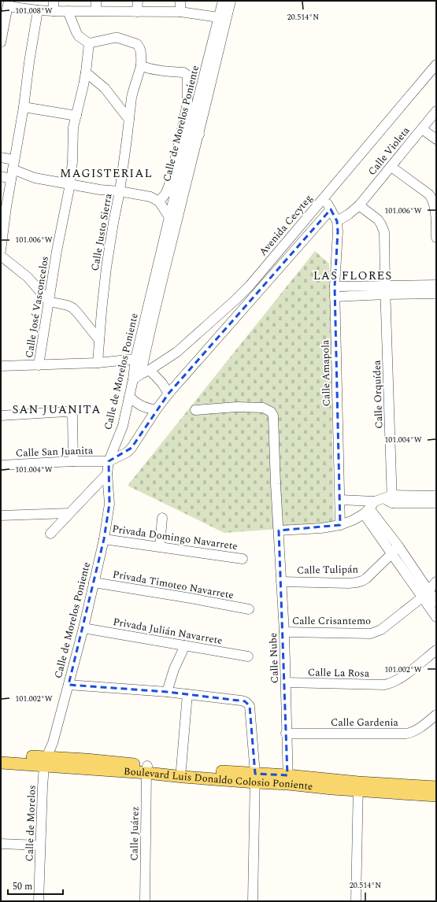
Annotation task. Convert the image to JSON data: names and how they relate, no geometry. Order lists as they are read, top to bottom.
{
  "streets": {
    "main road": ["Boulevard Luis Donaldo Colosio Poniente"],
    "street": [
      "Calle de Morelos Poniente",
      "Calle Violeta",
      "Avenida Cecyteg",
      "Calle Justo Sierra",
      "Calle José Vasconcelos",
      "Calle Amapola",
      "Calle Orquídea",
      "Calle San Juanita",
      "Privada Domingo Navarrete",
      "Calle Tulipán",
      "Privada Timoteo Navarrete",
      "Calle Crisantemo",
      "Privada Julián Navarrete",
      "Calle Nube",
      "Calle La Rosa",
      "Calle Gardenia",
      "Calle de Morelos",
      "Calle Juárez"
    ]
  },
  "crossings": [
    ["Calle de Morelos Poniente", "Avenida Cecyteg"],
    ["Calle de Morelos Poniente", "Calle San Juanita"],
    ["Calle de Morelos Poniente", "Privada Domingo Navarrete"],
    ["Calle de Morelos Poniente", "Privada Timoteo Navarrete"],
    ["Calle de Morelos Poniente", "Privada Julián Navarrete"],
    ["Calle de Morelos Poniente", "Boulevard Luis Donaldo Colosio Poniente"],
    ["Calle de Morelos Poniente", "Calle de Morelos"],
    ["Calle Violeta", "Calle Orquídea"],
    ["Avenida Cecyteg", "Calle Amapola"],
    ["Calle Tulipán", "Calle Nube"],
    ["Calle Crisantemo", "Calle Nube"],
    ["Calle Nube", "Calle La Rosa"],
    ["Calle Nube", "Calle Gardenia"],
    ["Calle Nube", "Boulevard Luis Donaldo Colosio Poniente"],
    ["Boulevard Luis Donaldo Colosio Poniente", "Calle de Morelos"],
    ["Boulevard Luis Donaldo Colosio Poniente", "Calle Juárez"]
  ],
  "districts": ["MAGISTERIAL", "LAS FLORES", "SAN JUANITA"],
  "scale_bar": "50 m",
  "coordinates": [
    "101.008°W",
    "20.514°N",
    "101.006°W",
    "101.004°W",
    "101.002°W"
  ]
}
